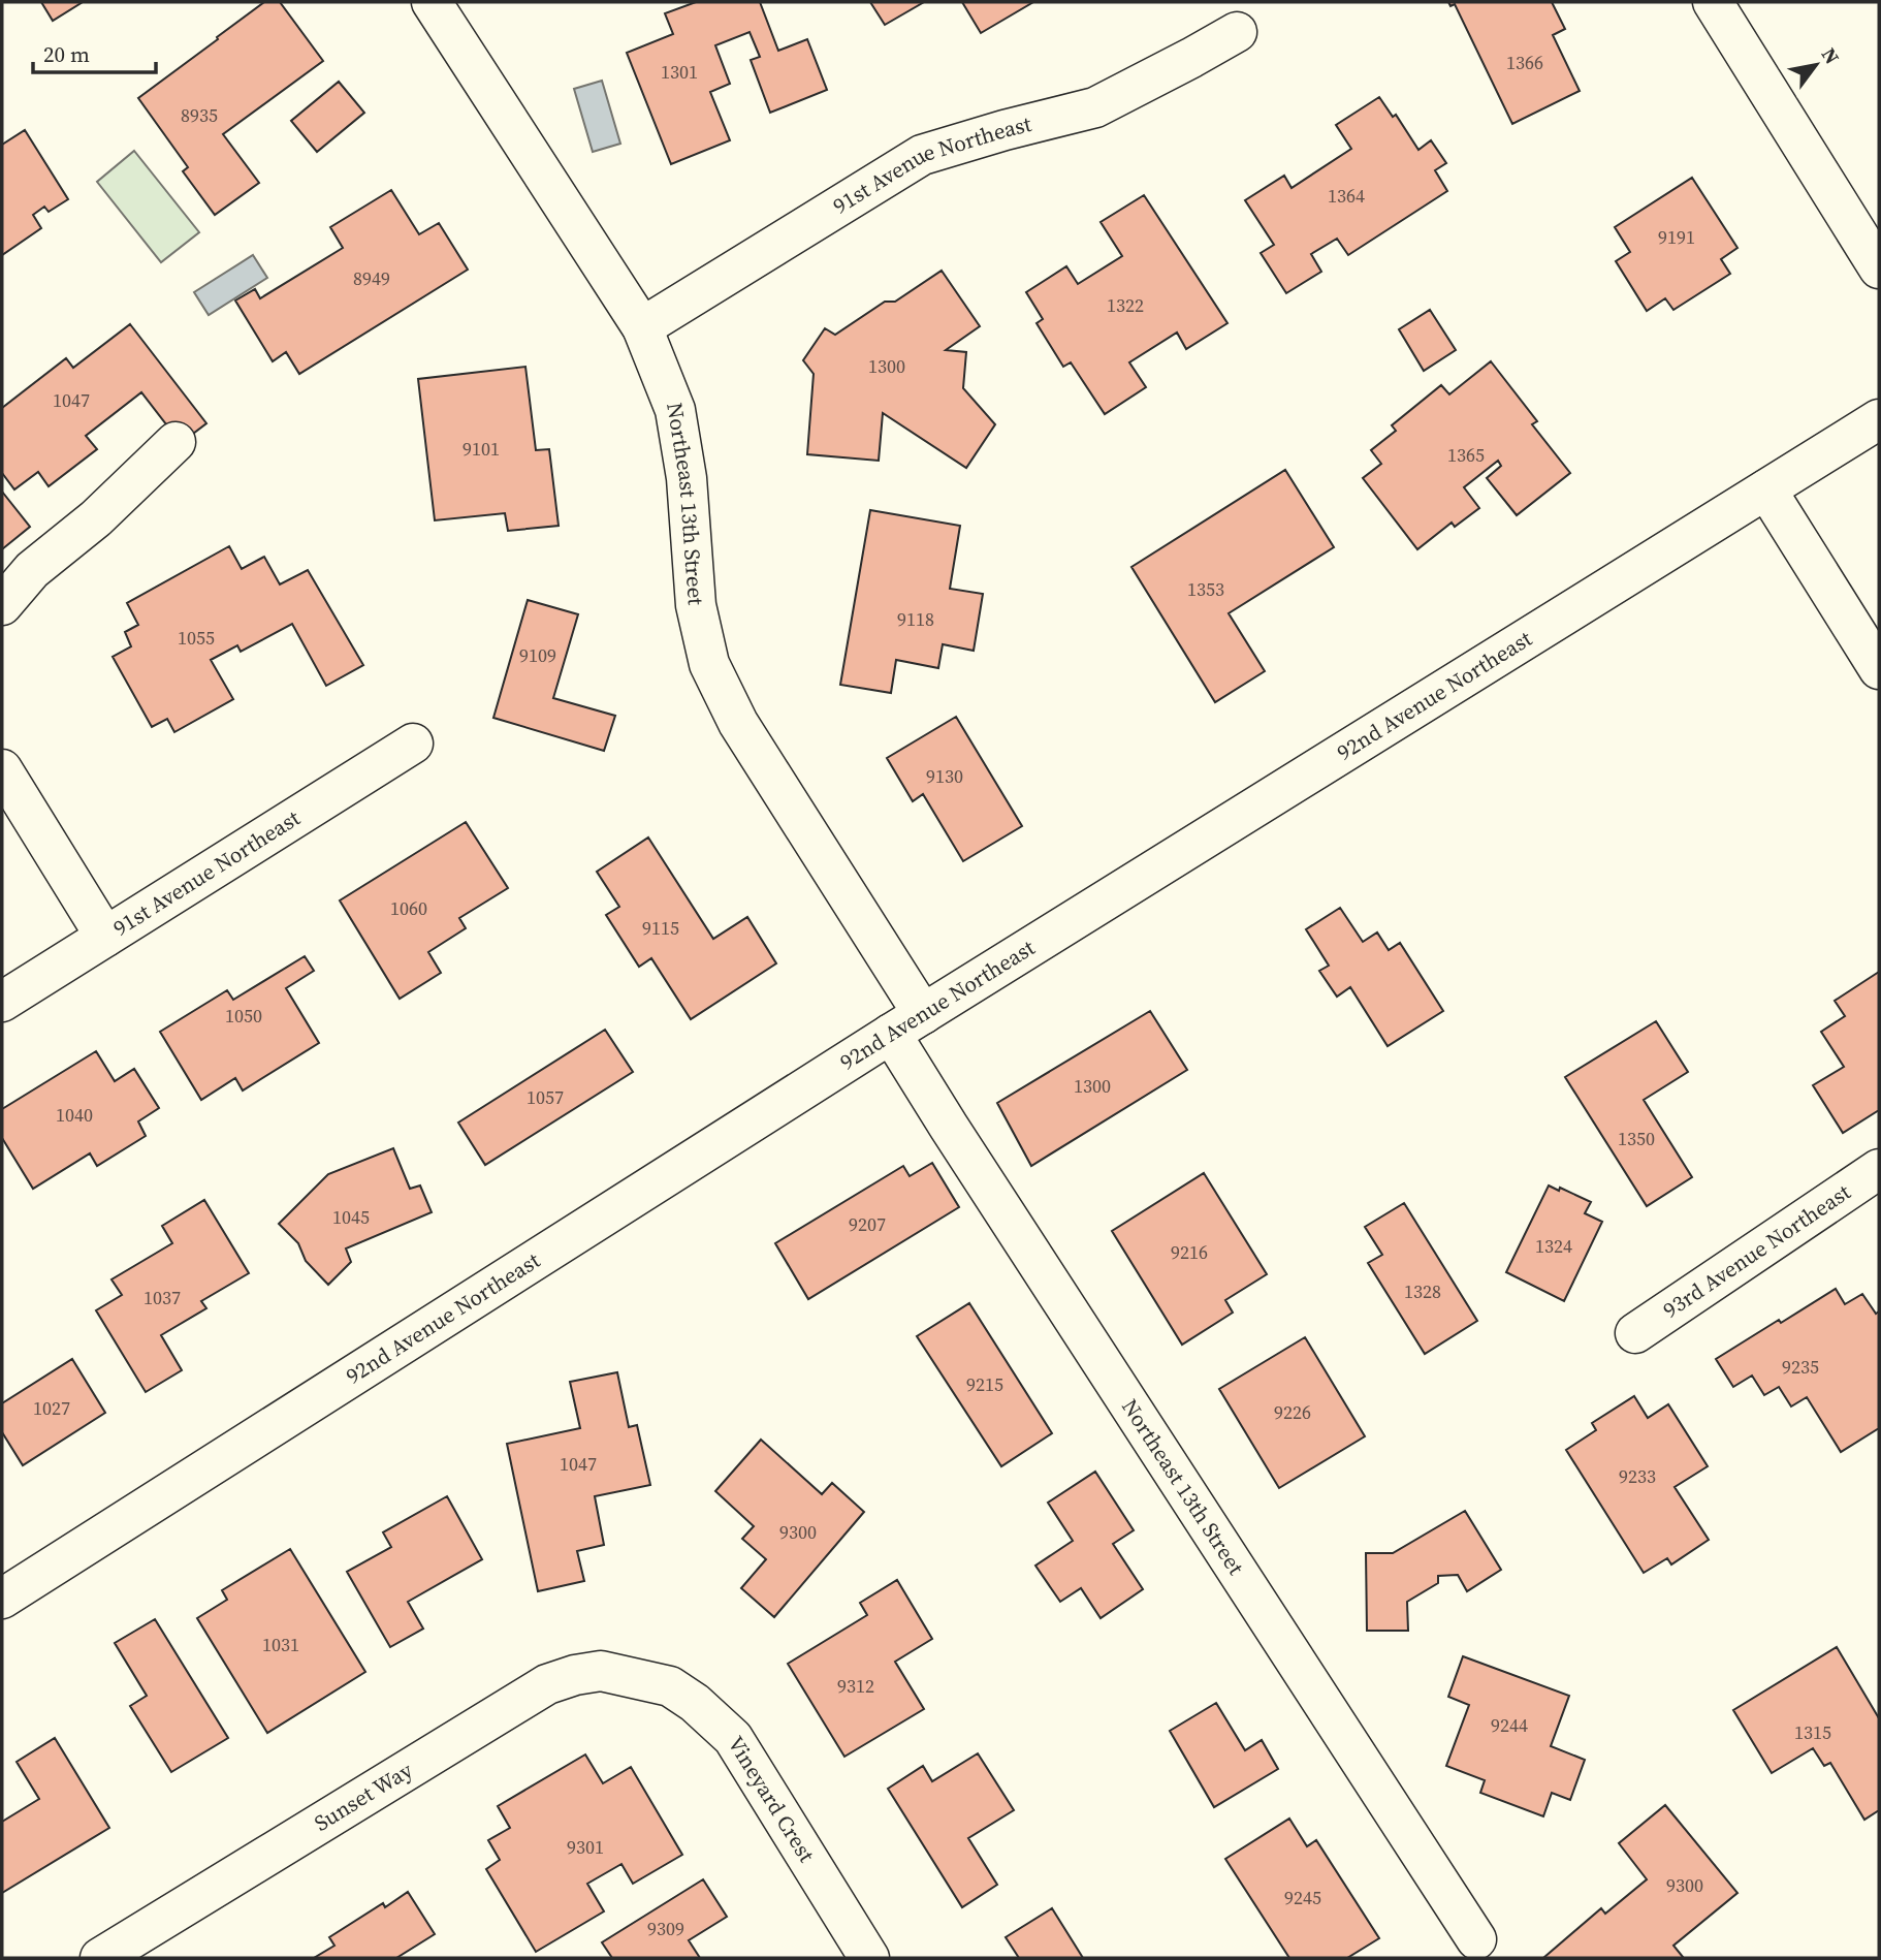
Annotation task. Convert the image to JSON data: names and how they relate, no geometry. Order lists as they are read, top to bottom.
{
  "streets": {
    "street": [
      "91st Avenue Northeast",
      "Northeast 13th Street",
      "92nd Avenue Northeast",
      "93rd Avenue Northeast",
      "Sunset Way",
      "Vineyard Crest"
    ]
  },
  "crossings": [
    ["91st Avenue Northeast", "Northeast 13th Street"],
    ["Northeast 13th Street", "92nd Avenue Northeast"],
    ["Sunset Way", "Vineyard Crest"]
  ],
  "house_numbers": [
    "1366",
    "1301",
    "8935",
    "1364",
    "9191",
    "8949",
    "1322",
    "1300",
    "1047",
    "9101",
    "1365",
    "1353",
    "9118",
    "1055",
    "9109",
    "9130",
    "1060",
    "9115",
    "1050",
    "1300",
    "1057",
    "1040",
    "1350",
    "1045",
    "9207",
    "1324",
    "9216",
    "1328",
    "1037",
    "9235",
    "9215",
    "1027",
    "9226",
    "1047",
    "9233",
    "9300",
    "1031",
    "9312",
    "9244",
    "1315",
    "9301",
    "9300",
    "9245",
    "9309"
  ],
  "scale_bar": "20 m",
  "north": "top right"
}
